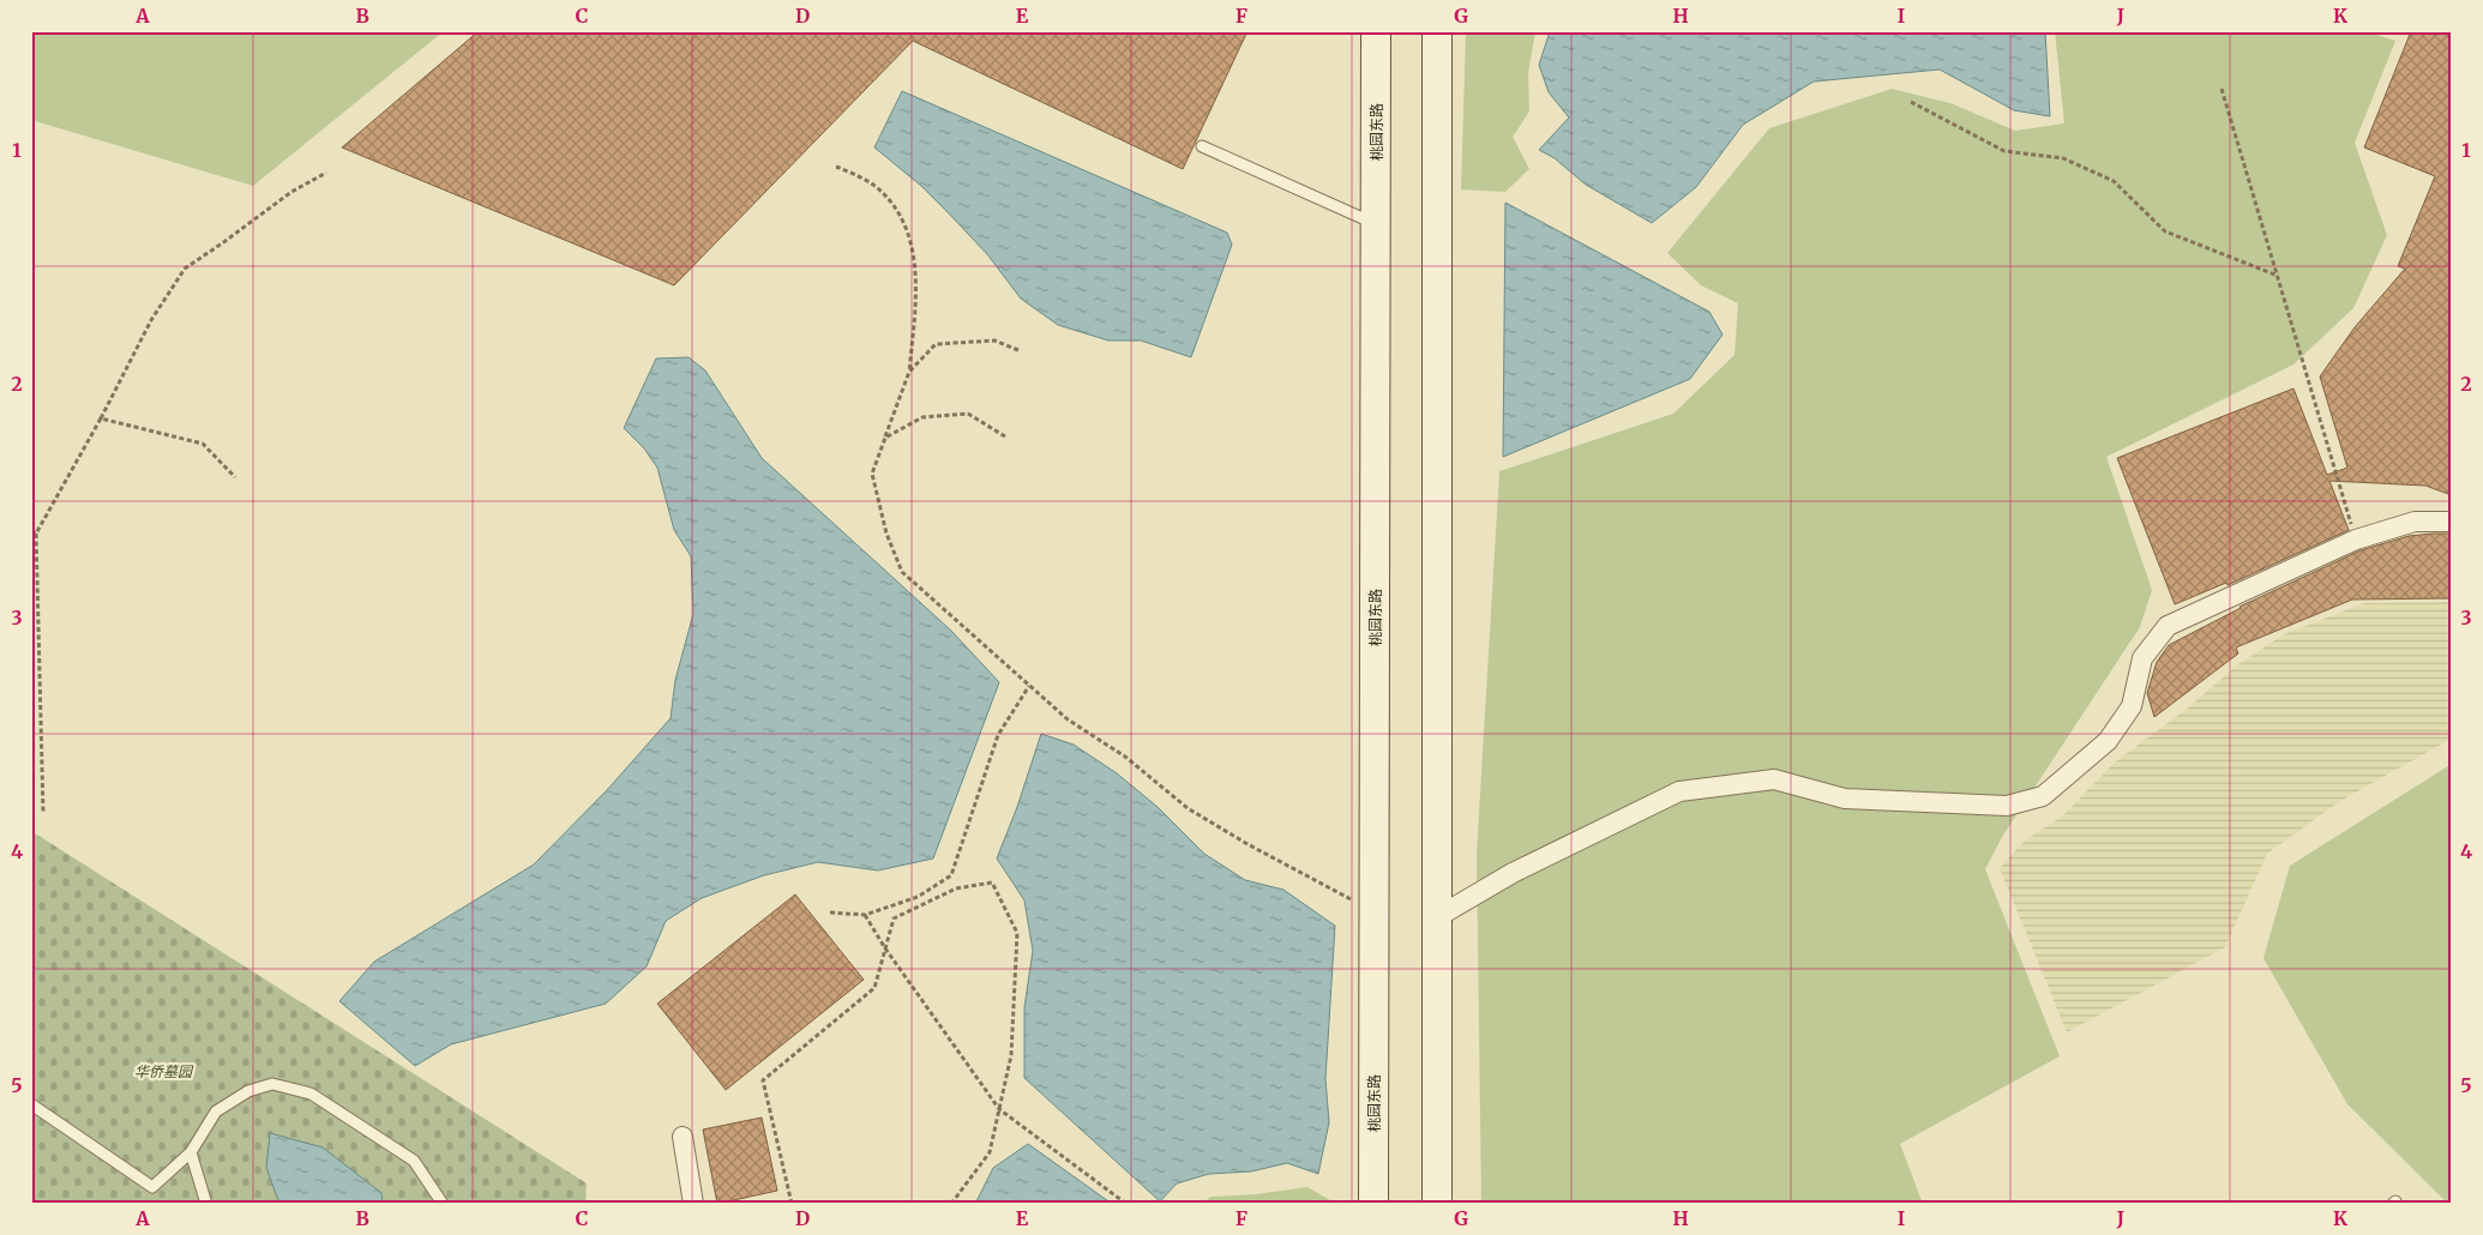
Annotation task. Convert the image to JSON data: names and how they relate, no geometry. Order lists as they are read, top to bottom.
{
  "streets": {
    "main road": ["桃园东路"]
  },
  "parks": ["华侨墓园"],
  "grid": {
    "columns": [
      "A",
      "B",
      "C",
      "D",
      "E",
      "F",
      "G",
      "H",
      "I",
      "J",
      "K"
    ],
    "rows": [
      "1",
      "2",
      "3",
      "4",
      "5"
    ]
  }
}
